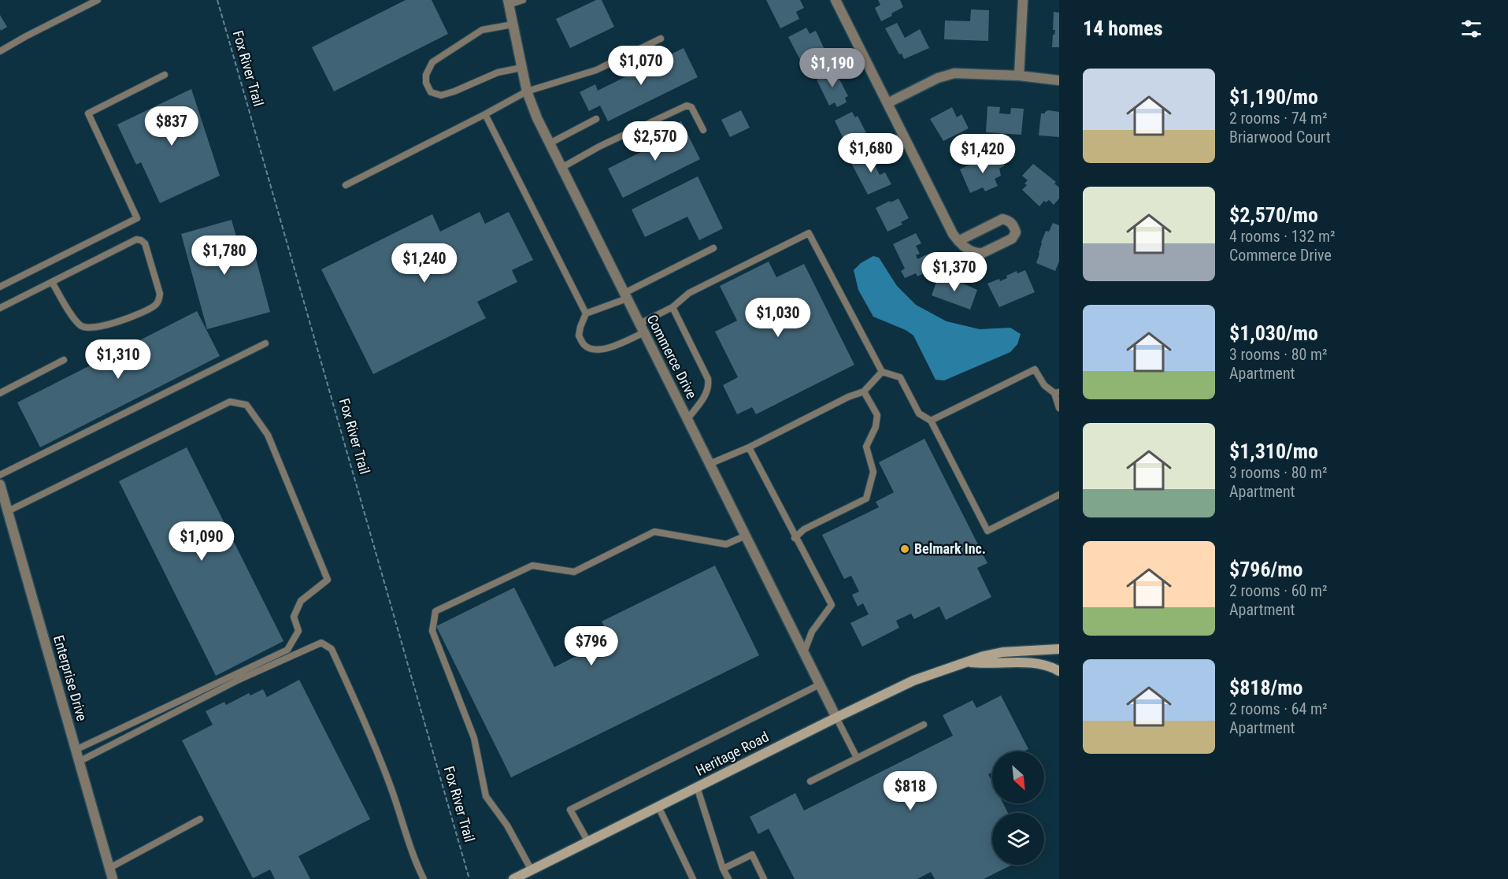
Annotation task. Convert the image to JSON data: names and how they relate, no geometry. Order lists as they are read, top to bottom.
{
  "streets": {
    "main road": ["Heritage Road"],
    "street": ["Commerce Drive", "Enterprise Drive"],
    "path": ["Fox River Trail"]
  },
  "crossings": [
    ["Commerce Drive", "Heritage Road"]
  ],
  "places": ["Belmark Inc."],
  "north": "bottom right",
  "page": {
    "heading": "14 homes",
    "price": [
      "$1,070",
      "$1,190",
      "$837",
      "$2,570",
      "$1,680",
      "$1,420",
      "$1,780",
      "$1,240",
      "$1,370",
      "$1,030",
      "$1,310",
      "$1,090",
      "$796",
      "$818"
    ],
    "list": [
      {
        "name": "$1,190/mo",
        "note": "2 rooms · 74 m² · Briarwood Court"
      },
      {
        "name": "$2,570/mo",
        "note": "4 rooms · 132 m² · Commerce Drive"
      },
      {
        "name": "$1,030/mo",
        "note": "3 rooms · 80 m² · Apartment"
      },
      {
        "name": "$1,310/mo",
        "note": "3 rooms · 80 m² · Apartment"
      },
      {
        "name": "$796/mo",
        "note": "2 rooms · 60 m² · Apartment"
      },
      {
        "name": "$818/mo",
        "note": "2 rooms · 64 m² · Apartment"
      }
    ]
  }
}
